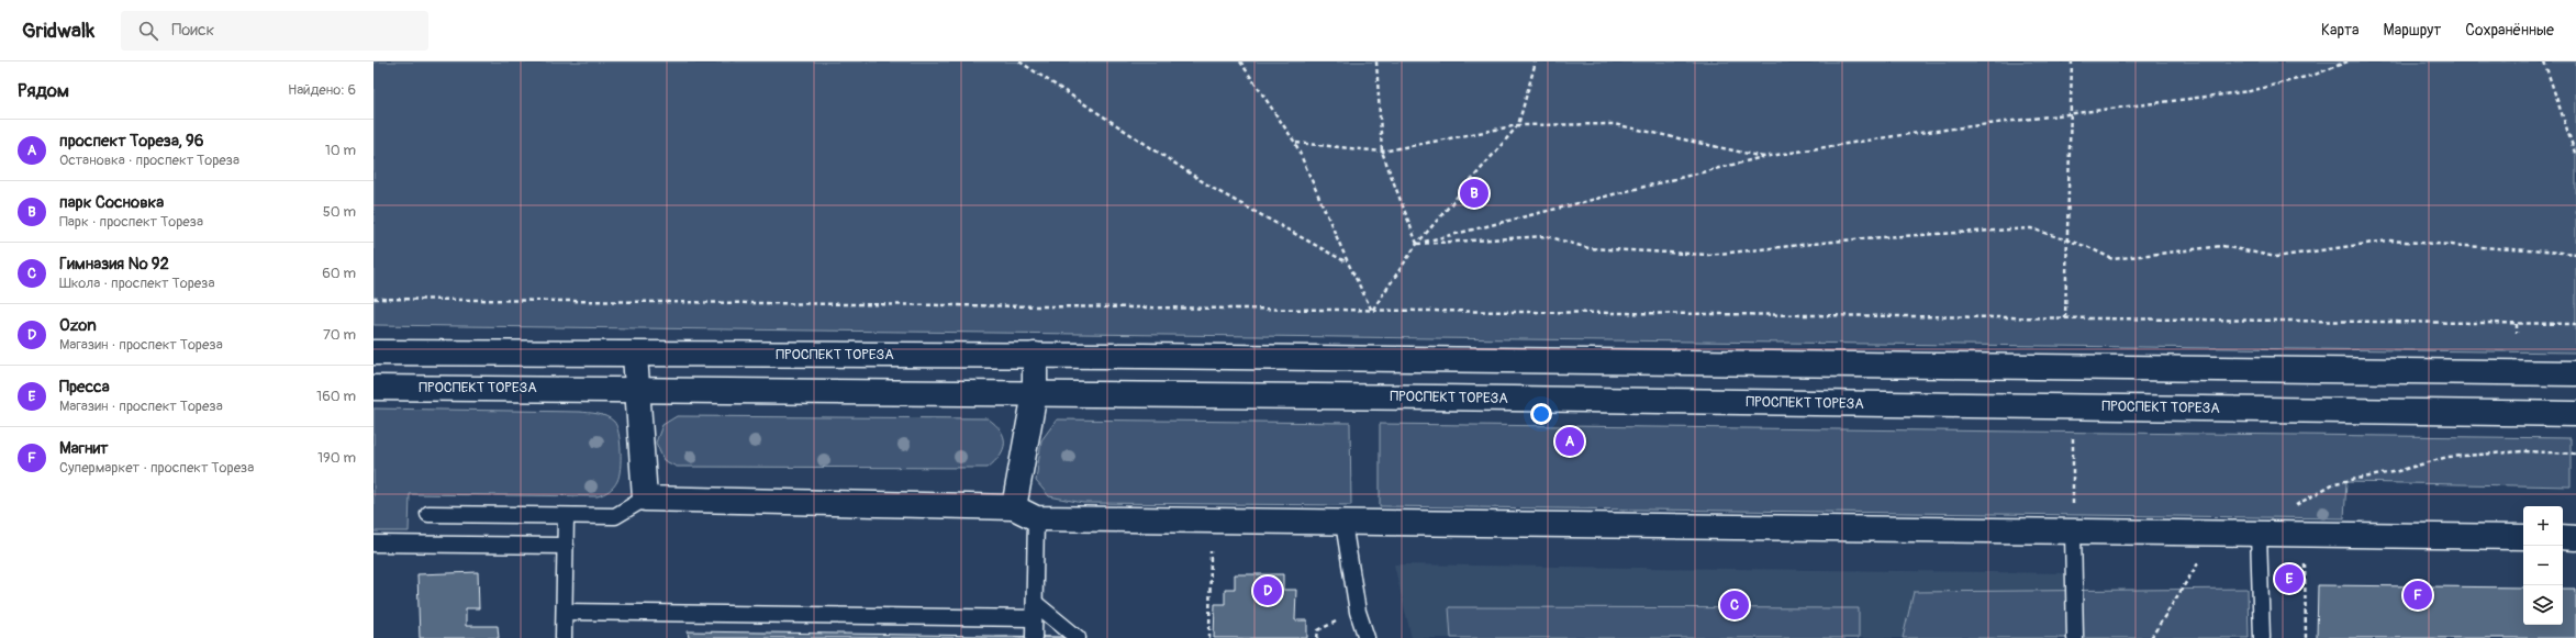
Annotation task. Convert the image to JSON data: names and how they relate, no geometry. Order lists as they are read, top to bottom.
{
  "streets": {
    "main road": ["ПРОСПЕКТ ТОРЕЗА"]
  },
  "page": {
    "header": "Gridwalk",
    "search": "Поиск",
    "nav": ["Карта", "Маршрут", "Сохранённые"],
    "heading": ["Рядом", "Найдено: 6"],
    "list": [
      {
        "mark": "A",
        "name": "проспект Тореза, 96",
        "note": "Остановка · проспект Тореза",
        "value": "10 m"
      },
      {
        "mark": "B",
        "name": "парк Сосновка",
        "note": "Парк · проспект Тореза",
        "value": "50 m"
      },
      {
        "mark": "C",
        "name": "Гимназия № 92",
        "note": "Школа · проспект Тореза",
        "value": "60 m"
      },
      {
        "mark": "D",
        "name": "Ozon",
        "note": "Магазин · проспект Тореза",
        "value": "70 m"
      },
      {
        "mark": "E",
        "name": "Пресса",
        "note": "Магазин · проспект Тореза",
        "value": "160 m"
      },
      {
        "mark": "F",
        "name": "Магнит",
        "note": "Супермаркет · проспект Тореза",
        "value": "190 m"
      }
    ],
    "pins": [
      "B",
      "A",
      "E",
      "D",
      "F",
      "C"
    ],
    "map_buttons": ["+", "−"]
  }
}
